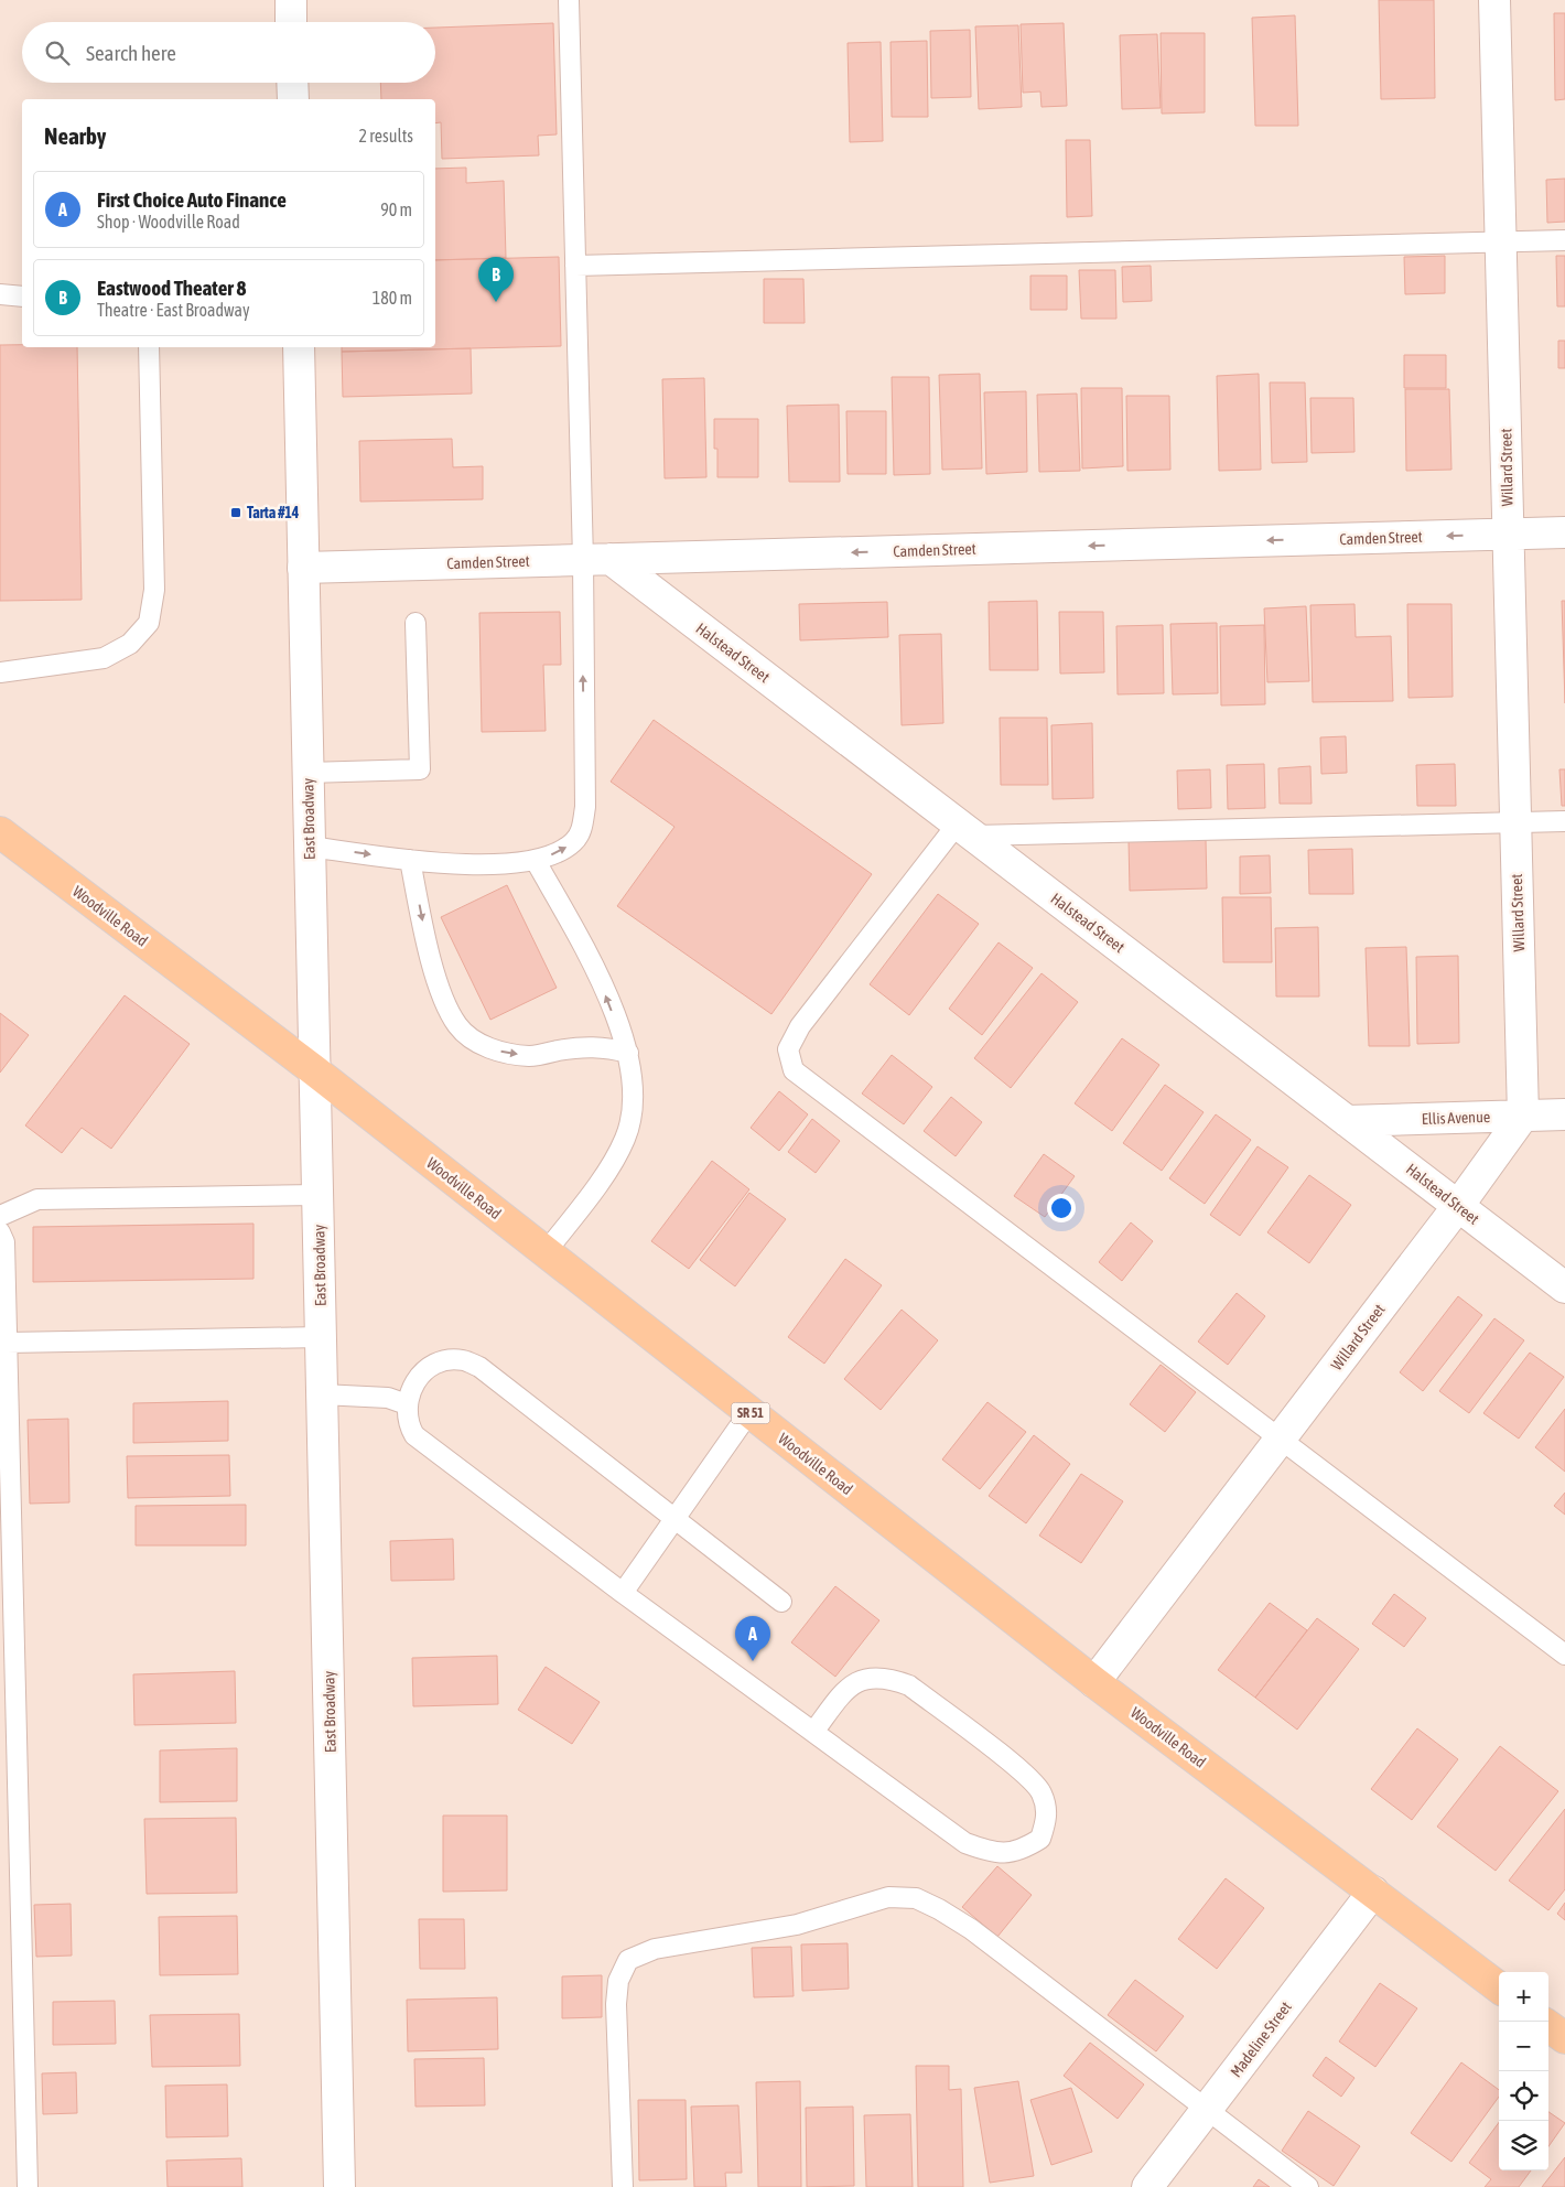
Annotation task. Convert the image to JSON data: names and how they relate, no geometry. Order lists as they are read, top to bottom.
{
  "streets": {
    "main road": ["Woodville Road", "SR 51"],
    "street": [
      "Willard Street",
      "Camden Street",
      "Halstead Street",
      "East Broadway",
      "Ellis Avenue",
      "Madeline Street"
    ]
  },
  "crossings": [
    ["Willard Street", "Camden Street"],
    ["Willard Street", "Halstead Street"],
    ["Willard Street", "Woodville Road"],
    ["Willard Street", "Ellis Avenue"],
    ["Camden Street", "Halstead Street"],
    ["Camden Street", "East Broadway"],
    ["Halstead Street", "Ellis Avenue"],
    ["East Broadway", "Woodville Road"],
    ["Woodville Road", "Madeline Street"]
  ],
  "one_way": ["Camden Street"],
  "places": {
    "transit": ["Tarta #14"]
  },
  "page": {
    "search": "Search here",
    "heading": ["Nearby", "2 results"],
    "list": [
      {
        "mark": "A",
        "name": "First Choice Auto Finance",
        "note": "Shop · Woodville Road",
        "value": "90 m"
      },
      {
        "mark": "B",
        "name": "Eastwood Theater 8",
        "note": "Theatre · East Broadway",
        "value": "180 m"
      }
    ],
    "pins": ["B", "A"],
    "map_buttons": ["+", "−"]
  }
}
